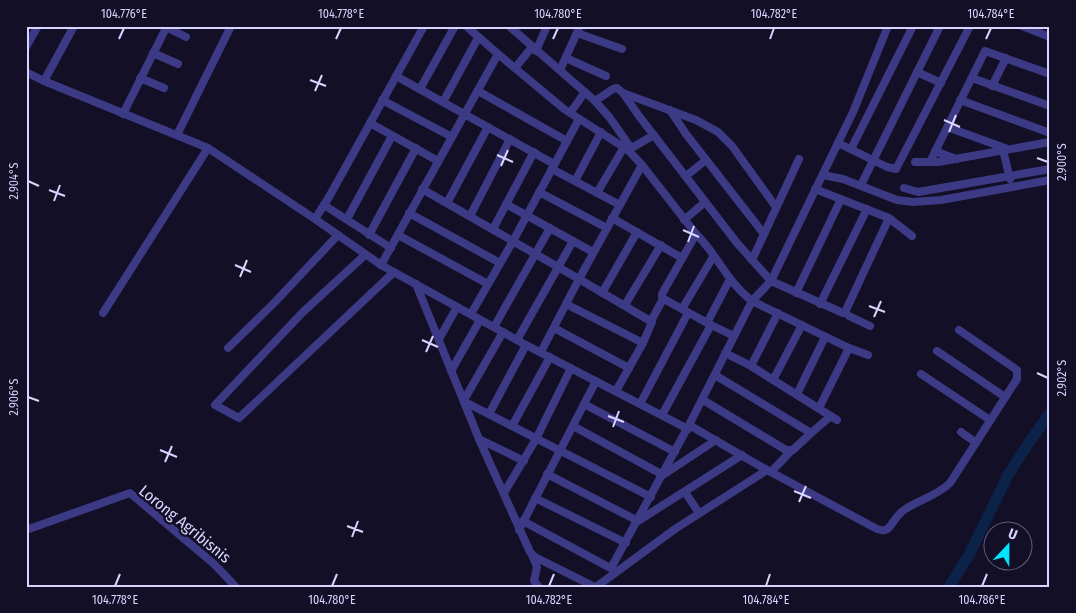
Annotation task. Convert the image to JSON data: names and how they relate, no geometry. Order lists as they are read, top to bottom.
{
  "streets": {
    "street": ["Lorong Agribisnis"]
  },
  "north": "top",
  "coordinates": [
    "104.776°E",
    "104.778°E",
    "104.780°E",
    "104.782°E",
    "104.784°E",
    "2.900°S",
    "2.904°S",
    "2.902°S",
    "2.906°S",
    "104.786°E"
  ]
}
